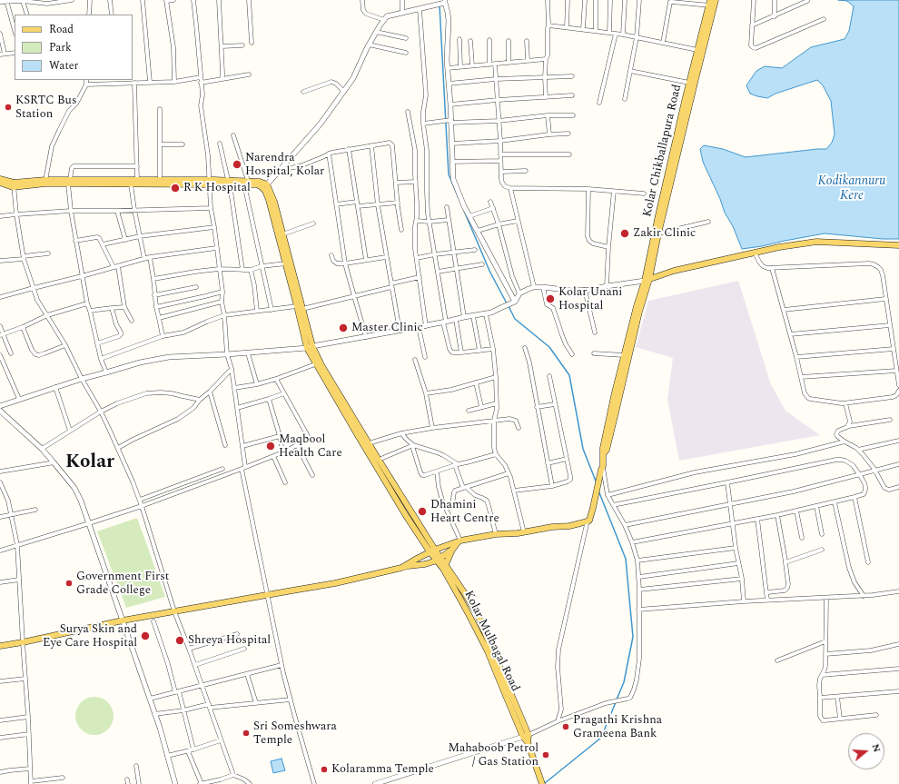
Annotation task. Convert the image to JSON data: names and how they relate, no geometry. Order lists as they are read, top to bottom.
{
  "streets": {
    "main road": ["Kolar Chikballapura Road", "Kolar Mulbagal Road"]
  },
  "districts": ["Kolar"],
  "water": ["Kodikannuru Kere"],
  "places": [
    "KSRTC Bus Station",
    "Narendra Hospital, Kolar",
    "R K Hospital",
    "Zakir Clinic",
    "Kolar Unani Hospital",
    "Master Clinic",
    "Maqbool Health Care",
    "Dhamini Heart Centre",
    "Government First Grade College",
    "Surya Skin and Eye Care Hospital",
    "Shreya Hospital",
    "Pragathi Krishna Grameena Bank",
    "Sri Someshwara Temple",
    "Mahaboob Petrol / Gas Station",
    "Kolaramma Temple"
  ],
  "legend": ["Road", "Park", "Water"],
  "north": "right"
}
